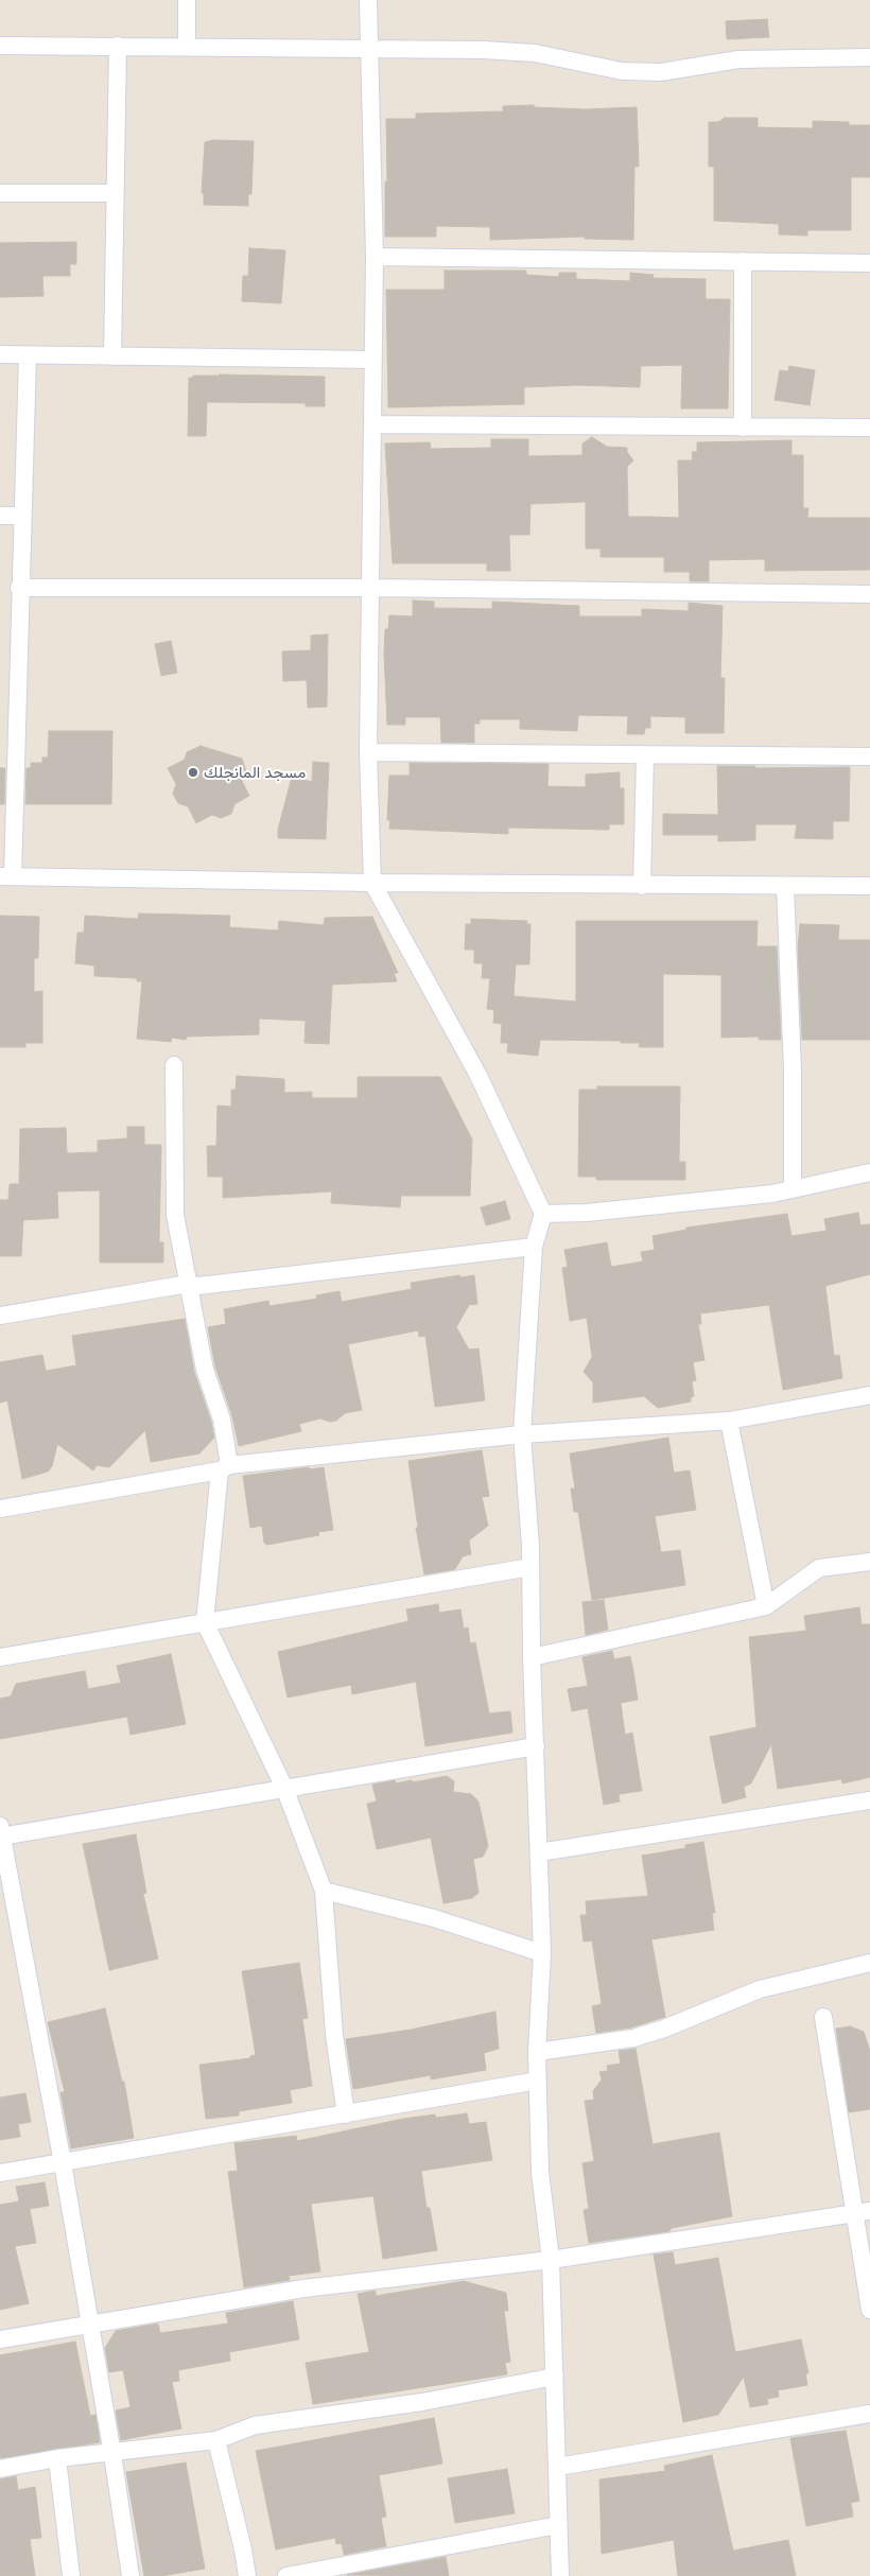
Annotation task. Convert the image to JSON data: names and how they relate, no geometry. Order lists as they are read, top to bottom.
{
  "places": ["مسجد المانجلك"]
}
